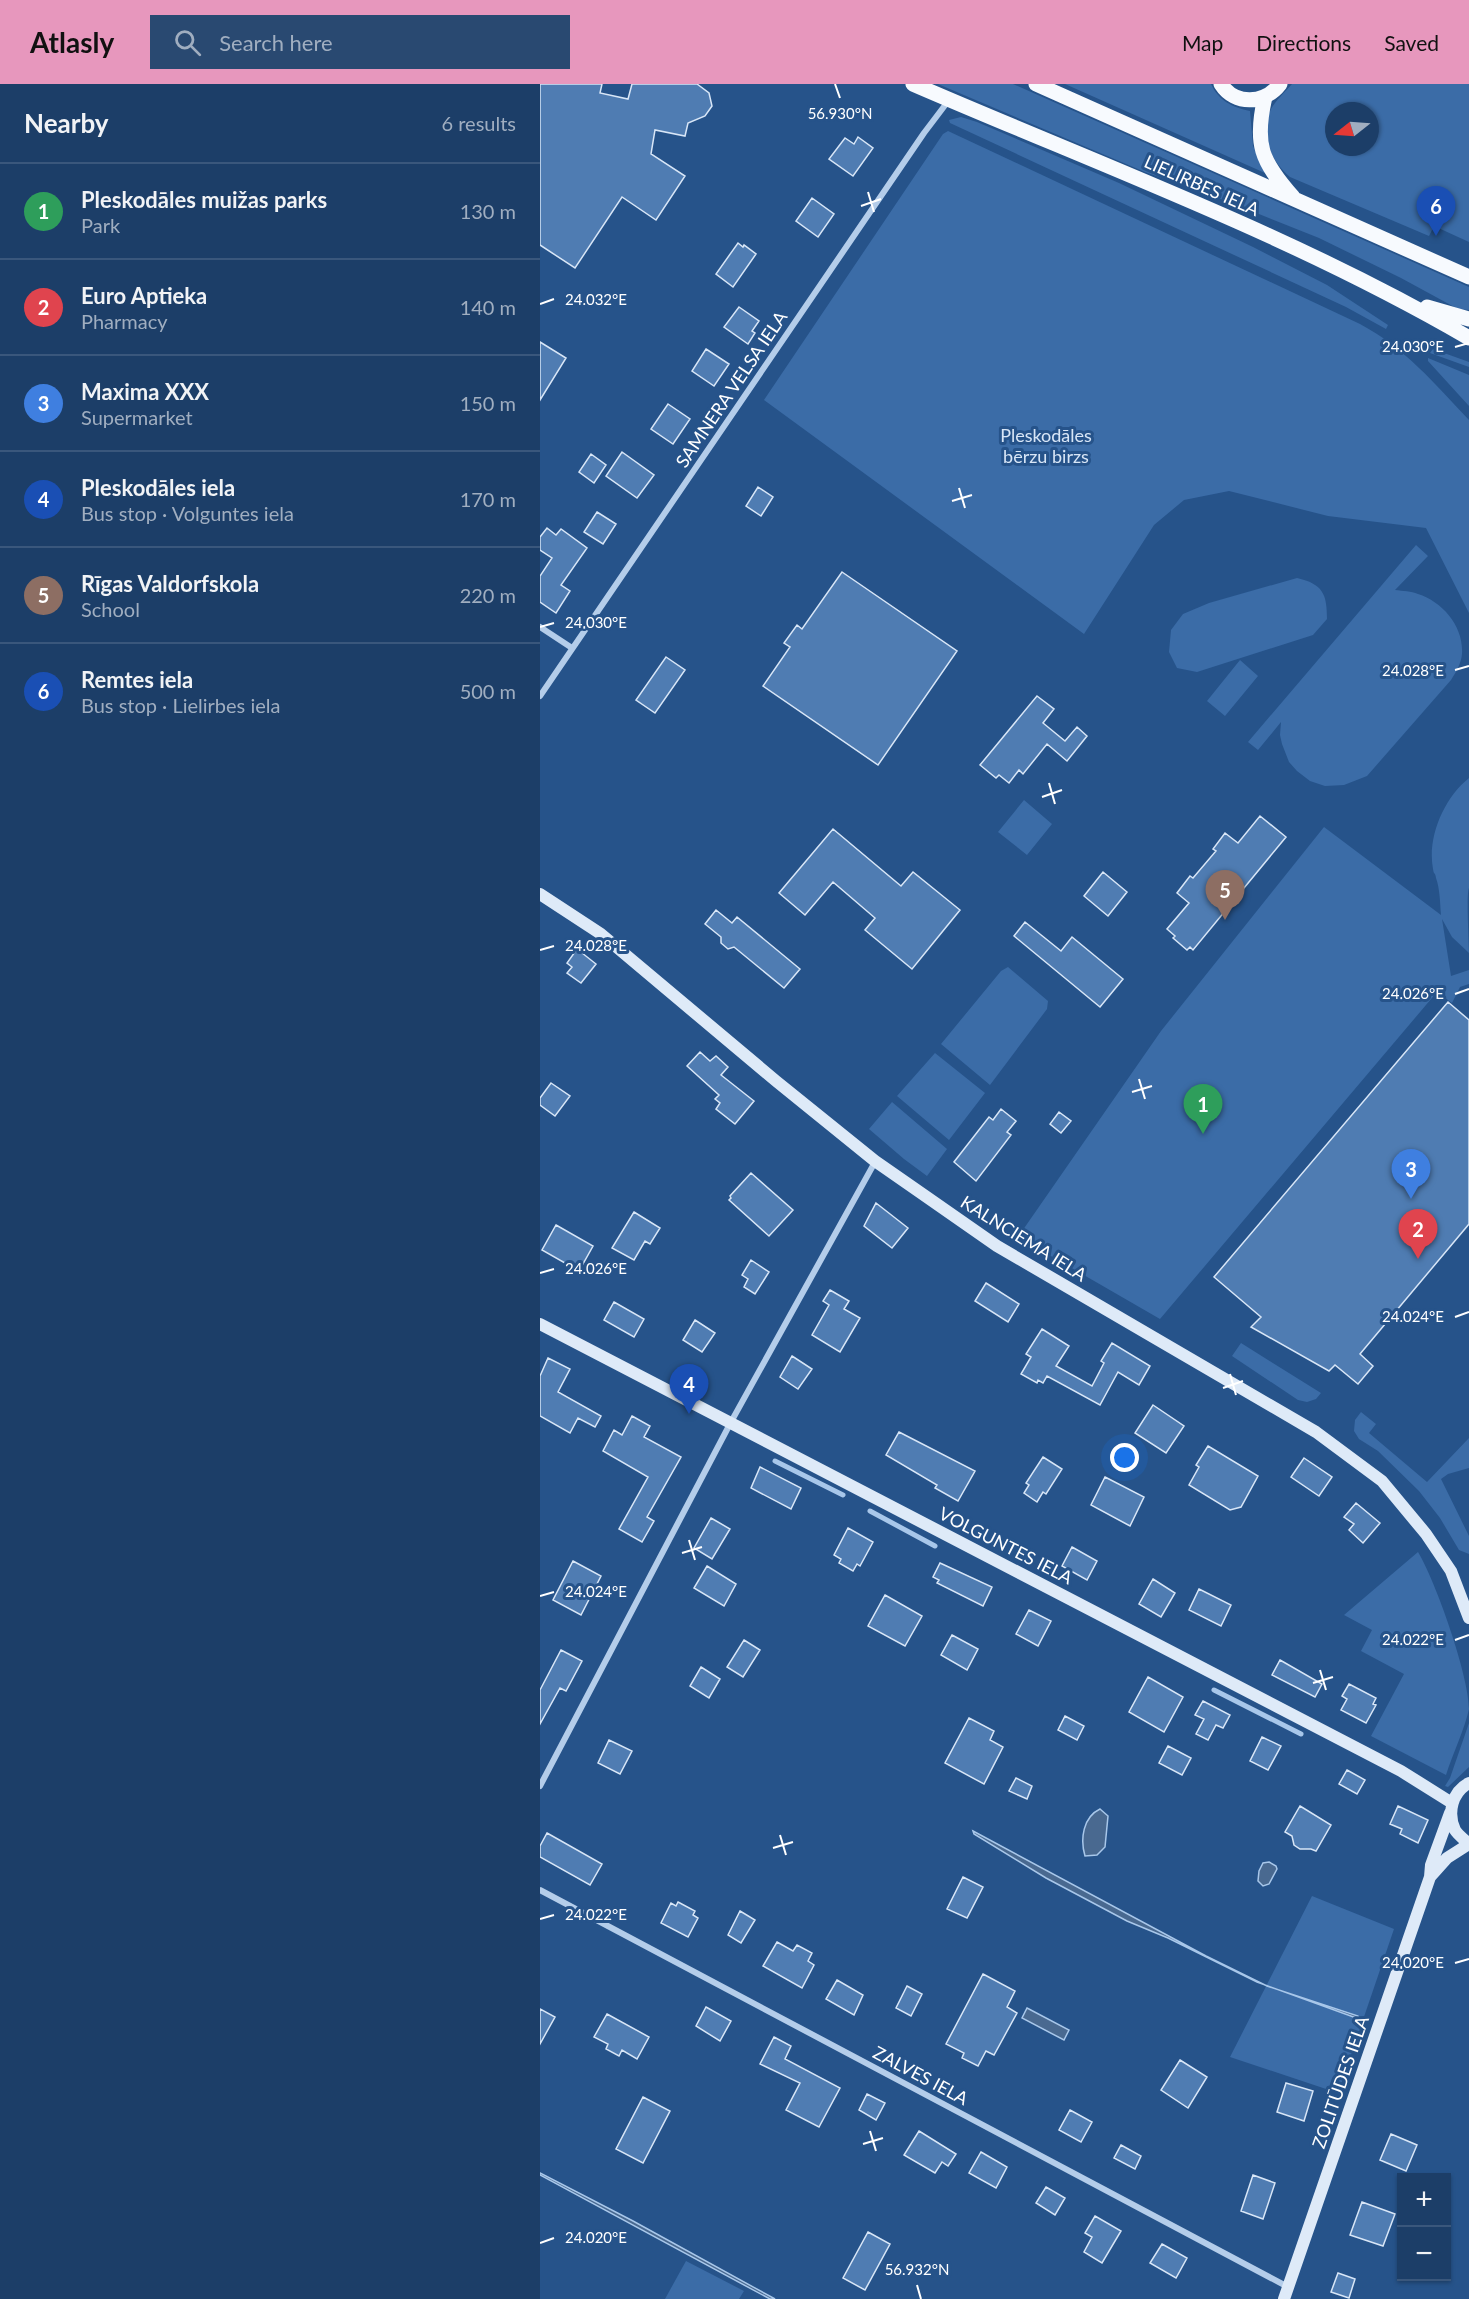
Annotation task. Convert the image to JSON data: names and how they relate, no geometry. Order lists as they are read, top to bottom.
{
  "streets": {
    "main road": ["LIELIRBES IELA"],
    "street": [
      "SAMNERA VELSA IELA",
      "KALNCIEMA IELA",
      "VOLGUNTES IELA",
      "ZALVES IELA",
      "ZOLITŪDES IELA"
    ]
  },
  "crossings": [
    ["LIELIRBES IELA", "SAMNERA VELSA IELA"],
    ["VOLGUNTES IELA", "ZOLITŪDES IELA"],
    ["ZALVES IELA", "ZOLITŪDES IELA"]
  ],
  "parks": ["Pleskodāles bērzu birzs"],
  "north": "left",
  "page": {
    "header": "Atlasly",
    "search": "Search here",
    "nav": ["Map", "Directions", "Saved"],
    "heading": ["Nearby", "6 results"],
    "list": [
      {
        "mark": "1",
        "name": "Pleskodāles muižas parks",
        "note": "Park",
        "value": "130 m"
      },
      {
        "mark": "2",
        "name": "Euro Aptieka",
        "note": "Pharmacy",
        "value": "140 m"
      },
      {
        "mark": "3",
        "name": "Maxima XXX",
        "note": "Supermarket",
        "value": "150 m"
      },
      {
        "mark": "4",
        "name": "Pleskodāles iela",
        "note": "Bus stop · Volguntes iela",
        "value": "170 m"
      },
      {
        "mark": "5",
        "name": "Rīgas Valdorfskola",
        "note": "School",
        "value": "220 m"
      },
      {
        "mark": "6",
        "name": "Remtes iela",
        "note": "Bus stop · Lielirbes iela",
        "value": "500 m"
      }
    ],
    "pins": [
      "6",
      "5",
      "1",
      "3",
      "2",
      "4"
    ],
    "map_buttons": ["+", "−"]
  },
  "coordinates": [
    "56.930°N",
    "24.032°E",
    "24.030°E",
    "24.028°E",
    "24.026°E",
    "24.024°E",
    "24.022°E",
    "24.020°E",
    "56.932°N"
  ]
}
